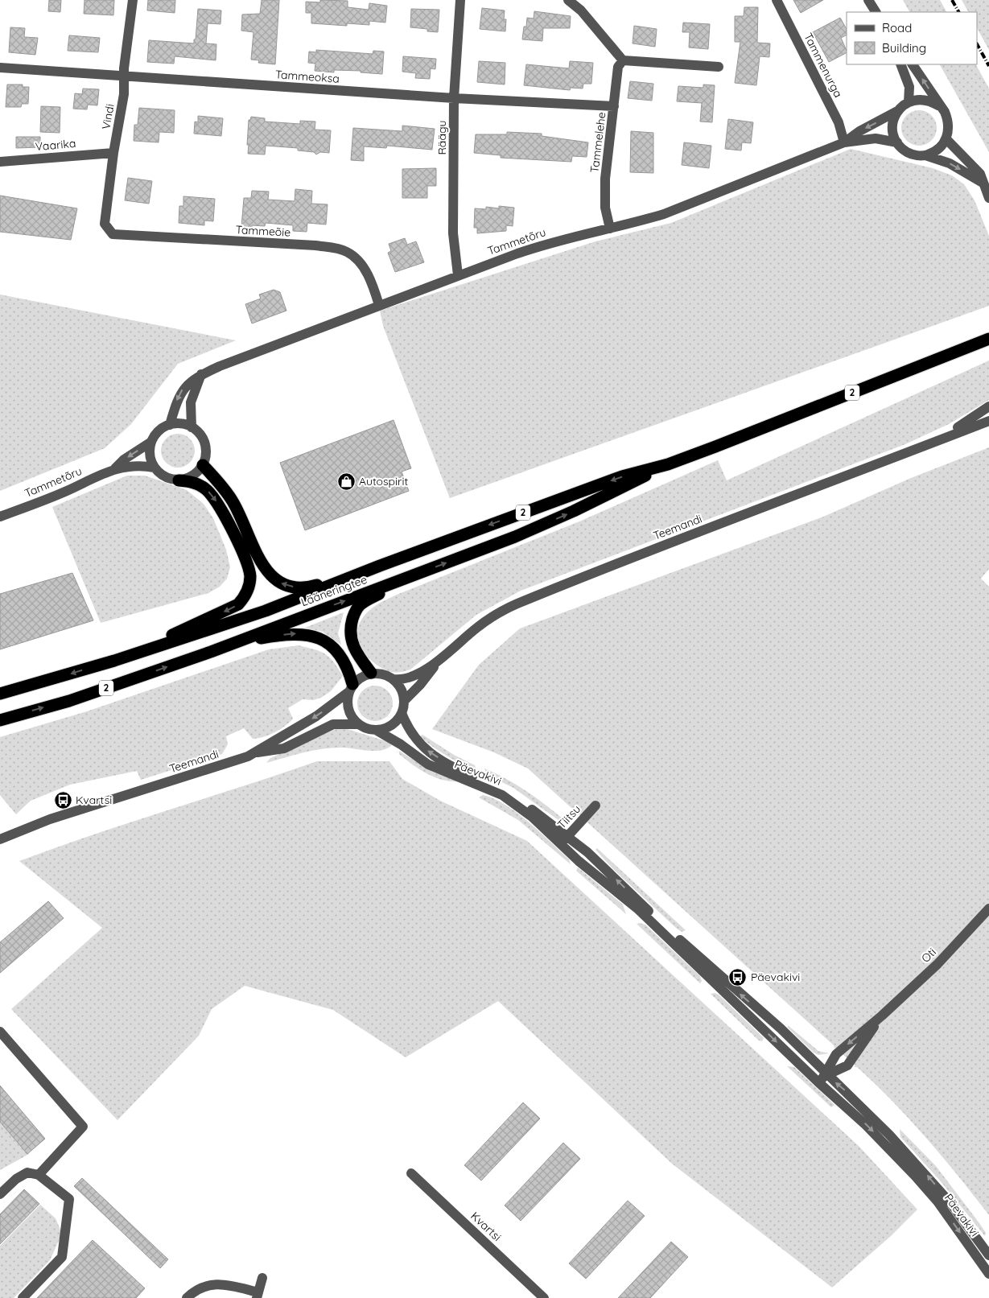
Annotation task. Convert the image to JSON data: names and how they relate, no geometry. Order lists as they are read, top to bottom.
{
  "streets": {
    "highway": ["2", "Lääneringtee"],
    "street": [
      "Tammenurga",
      "Tammeoksa",
      "Vindi",
      "Räägu",
      "Tammelehe",
      "Vaarika",
      "Tammeõie",
      "Tammetõru",
      "Teemandi",
      "Päevakivi",
      "Tiitsu",
      "Oti",
      "Kvartsi"
    ]
  },
  "crossings": [
    ["Tammenurga", "Tammetõru"],
    ["Tammeoksa", "Vindi"],
    ["Tammeoksa", "Räägu"],
    ["Tammeoksa", "Tammelehe"],
    ["Vindi", "Vaarika"],
    ["Vindi", "Tammeõie"],
    ["Räägu", "Tammetõru"],
    ["Tammelehe", "Tammetõru"],
    ["Tammeõie", "Tammetõru"],
    ["Teemandi", "Päevakivi"],
    ["Päevakivi", "Tiitsu"],
    ["Päevakivi", "Oti"]
  ],
  "places": {
    "shop": ["Autospirit"],
    "bus stop": ["Kvartsi", "Päevakivi"]
  },
  "legend": ["Road", "Building"]
}
